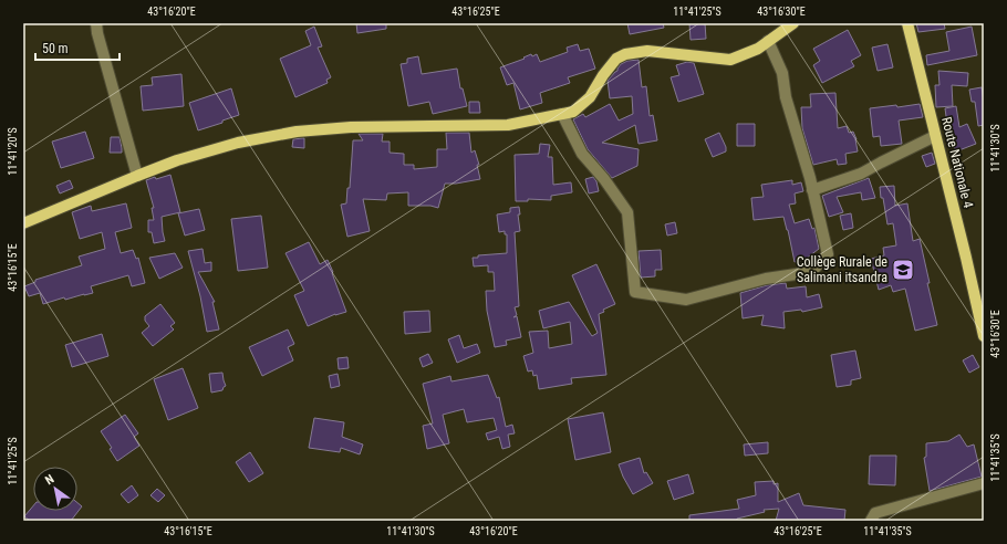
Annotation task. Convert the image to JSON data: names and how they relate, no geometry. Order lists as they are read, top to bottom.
{
  "streets": {
    "main road": ["Route Nationale 4"]
  },
  "places": {
    "school or university": ["Collège Rurale de Salimani itsandra"]
  },
  "scale_bar": "50 m",
  "north": "top left",
  "coordinates": [
    "43°16'20\"E",
    "43°16'25\"E",
    "11°41'25\"S",
    "43°16'30\"E",
    "11°41'30\"S",
    "11°41'20\"S",
    "43°16'15\"E",
    "11°41'35\"S"
  ]
}
